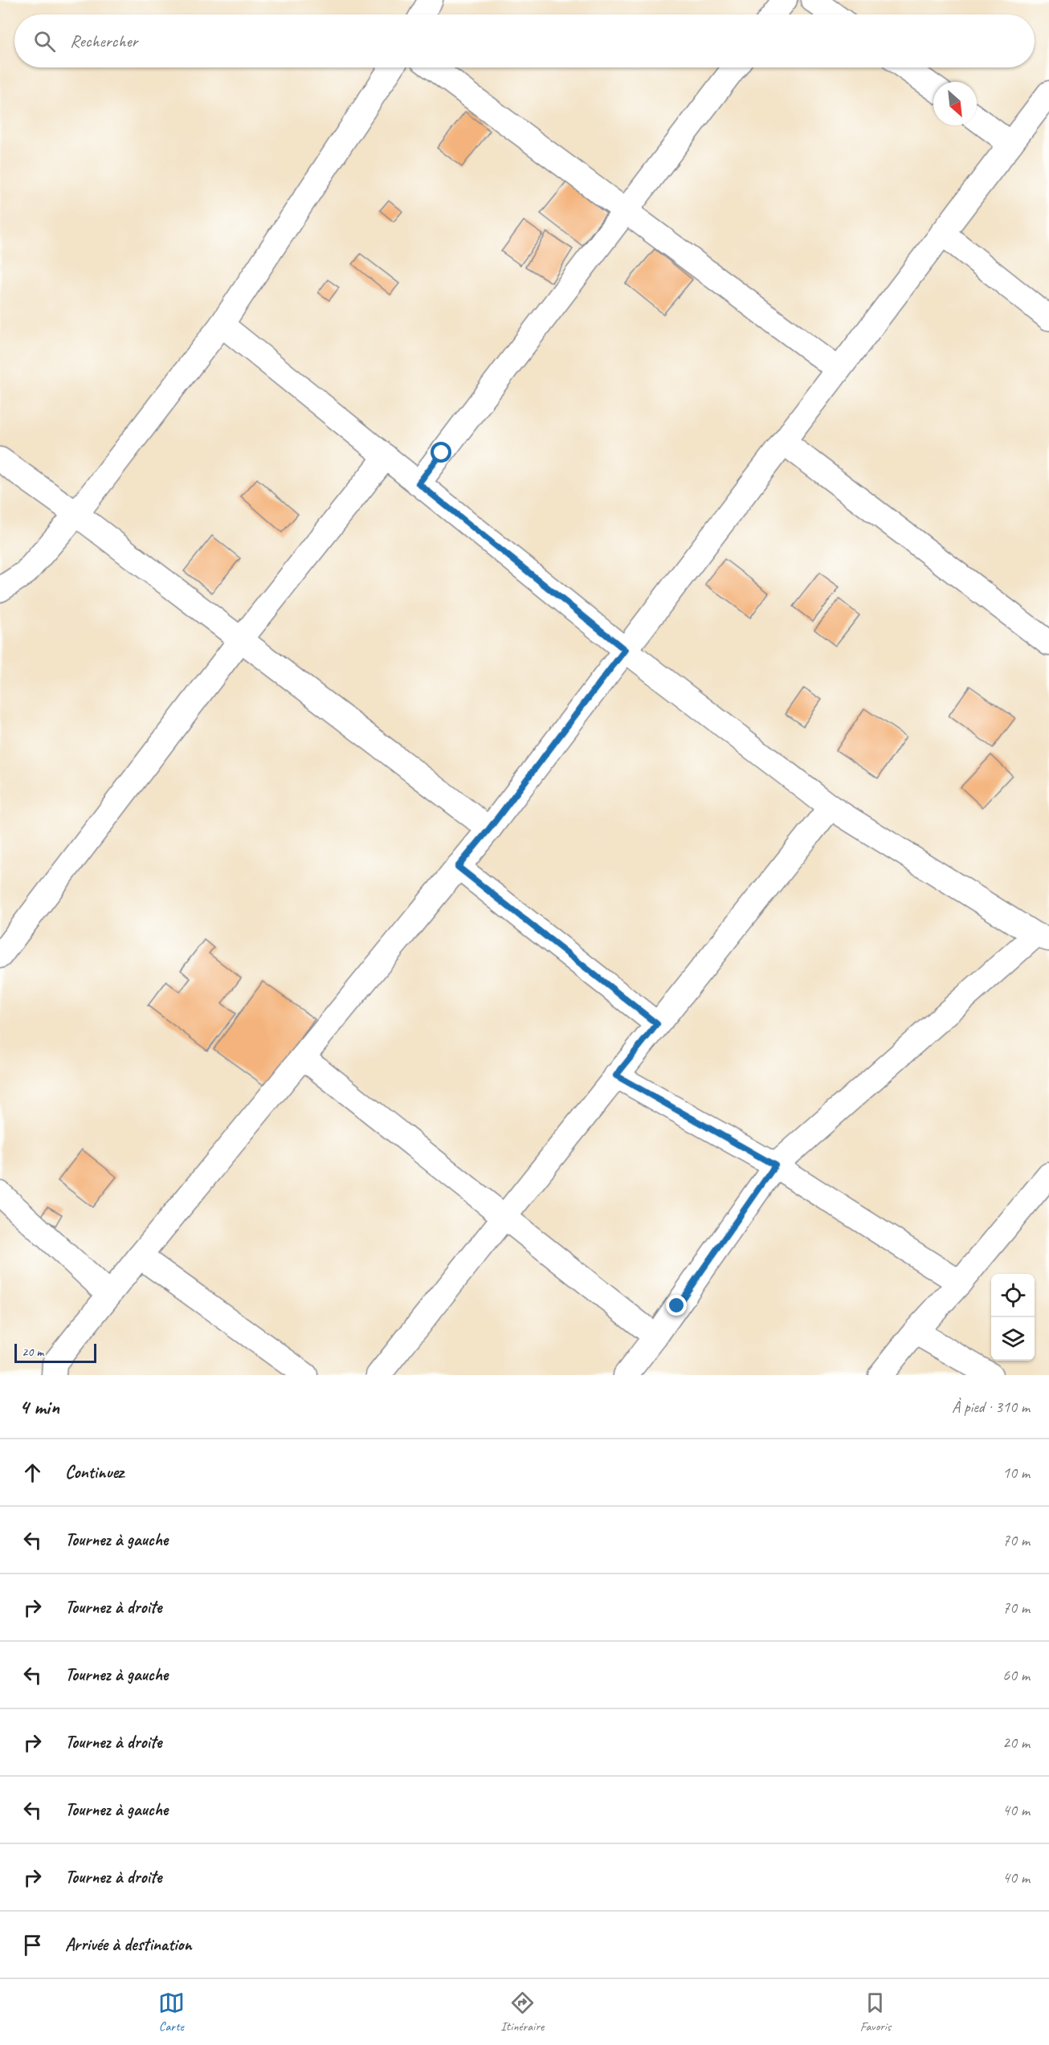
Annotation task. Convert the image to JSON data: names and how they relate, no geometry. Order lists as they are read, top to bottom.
{
  "scale_bar": "20 m",
  "north": "bottom right",
  "page": {
    "search": "Rechercher",
    "scale": "20 m",
    "heading": ["4 min", "À pied · 310 m"],
    "list": [
      ["Continuez", "10 m"],
      ["Tournez à gauche", "70 m"],
      ["Tournez à droite", "70 m"],
      ["Tournez à gauche", "60 m"],
      ["Tournez à droite", "20 m"],
      ["Tournez à gauche", "40 m"],
      ["Tournez à droite", "40 m"],
      "Arrivée à destination"
    ],
    "nav": ["Carte", "Itinéraire", "Favoris"]
  }
}
